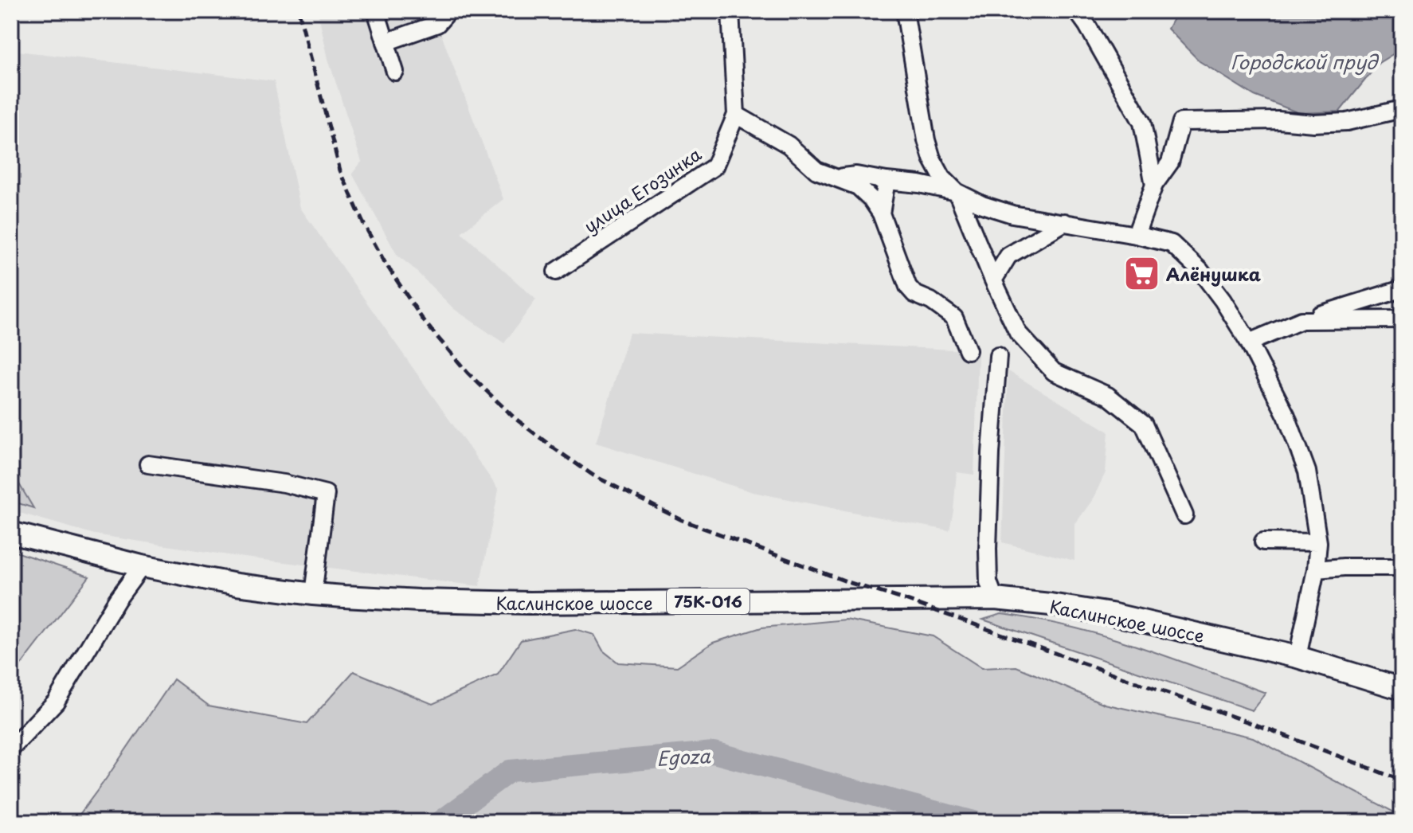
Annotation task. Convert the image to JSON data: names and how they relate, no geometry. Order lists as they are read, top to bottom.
{
  "streets": {
    "main road": ["75К-016", "Каслинское шоссе"],
    "street": ["улица Егозинка"]
  },
  "water": ["Городской пруд", "Egoza"],
  "places": {
    "supermarket": ["Алёнушка"]
  }
}
